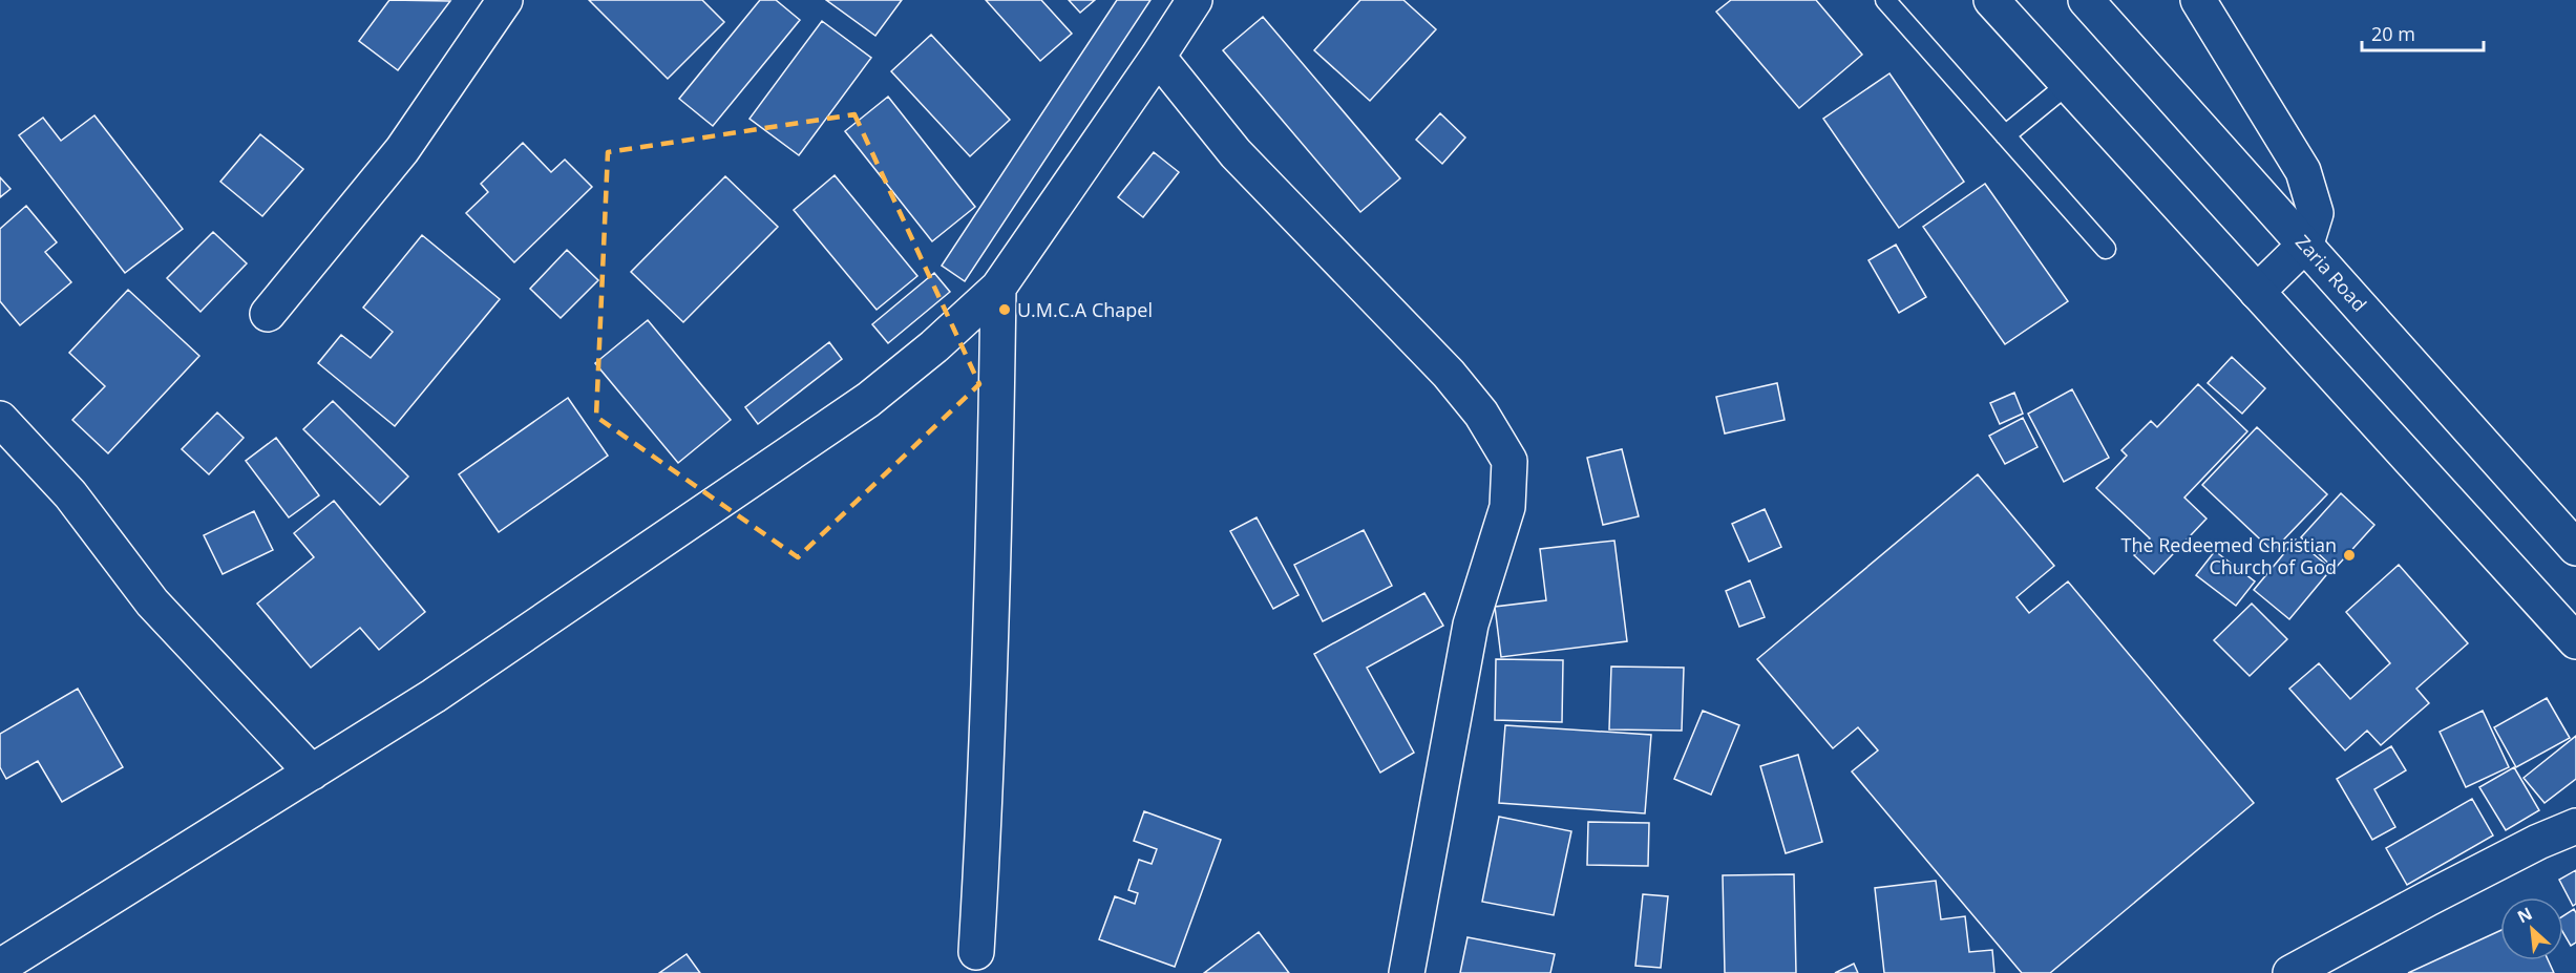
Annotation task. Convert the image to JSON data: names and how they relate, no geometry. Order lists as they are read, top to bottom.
{
  "streets": {
    "main road": ["Zaria Road"]
  },
  "places": ["U.M.C.A Chapel", "The Redeemed Christian Church of God"],
  "scale_bar": "20 m",
  "north": "top left"
}
